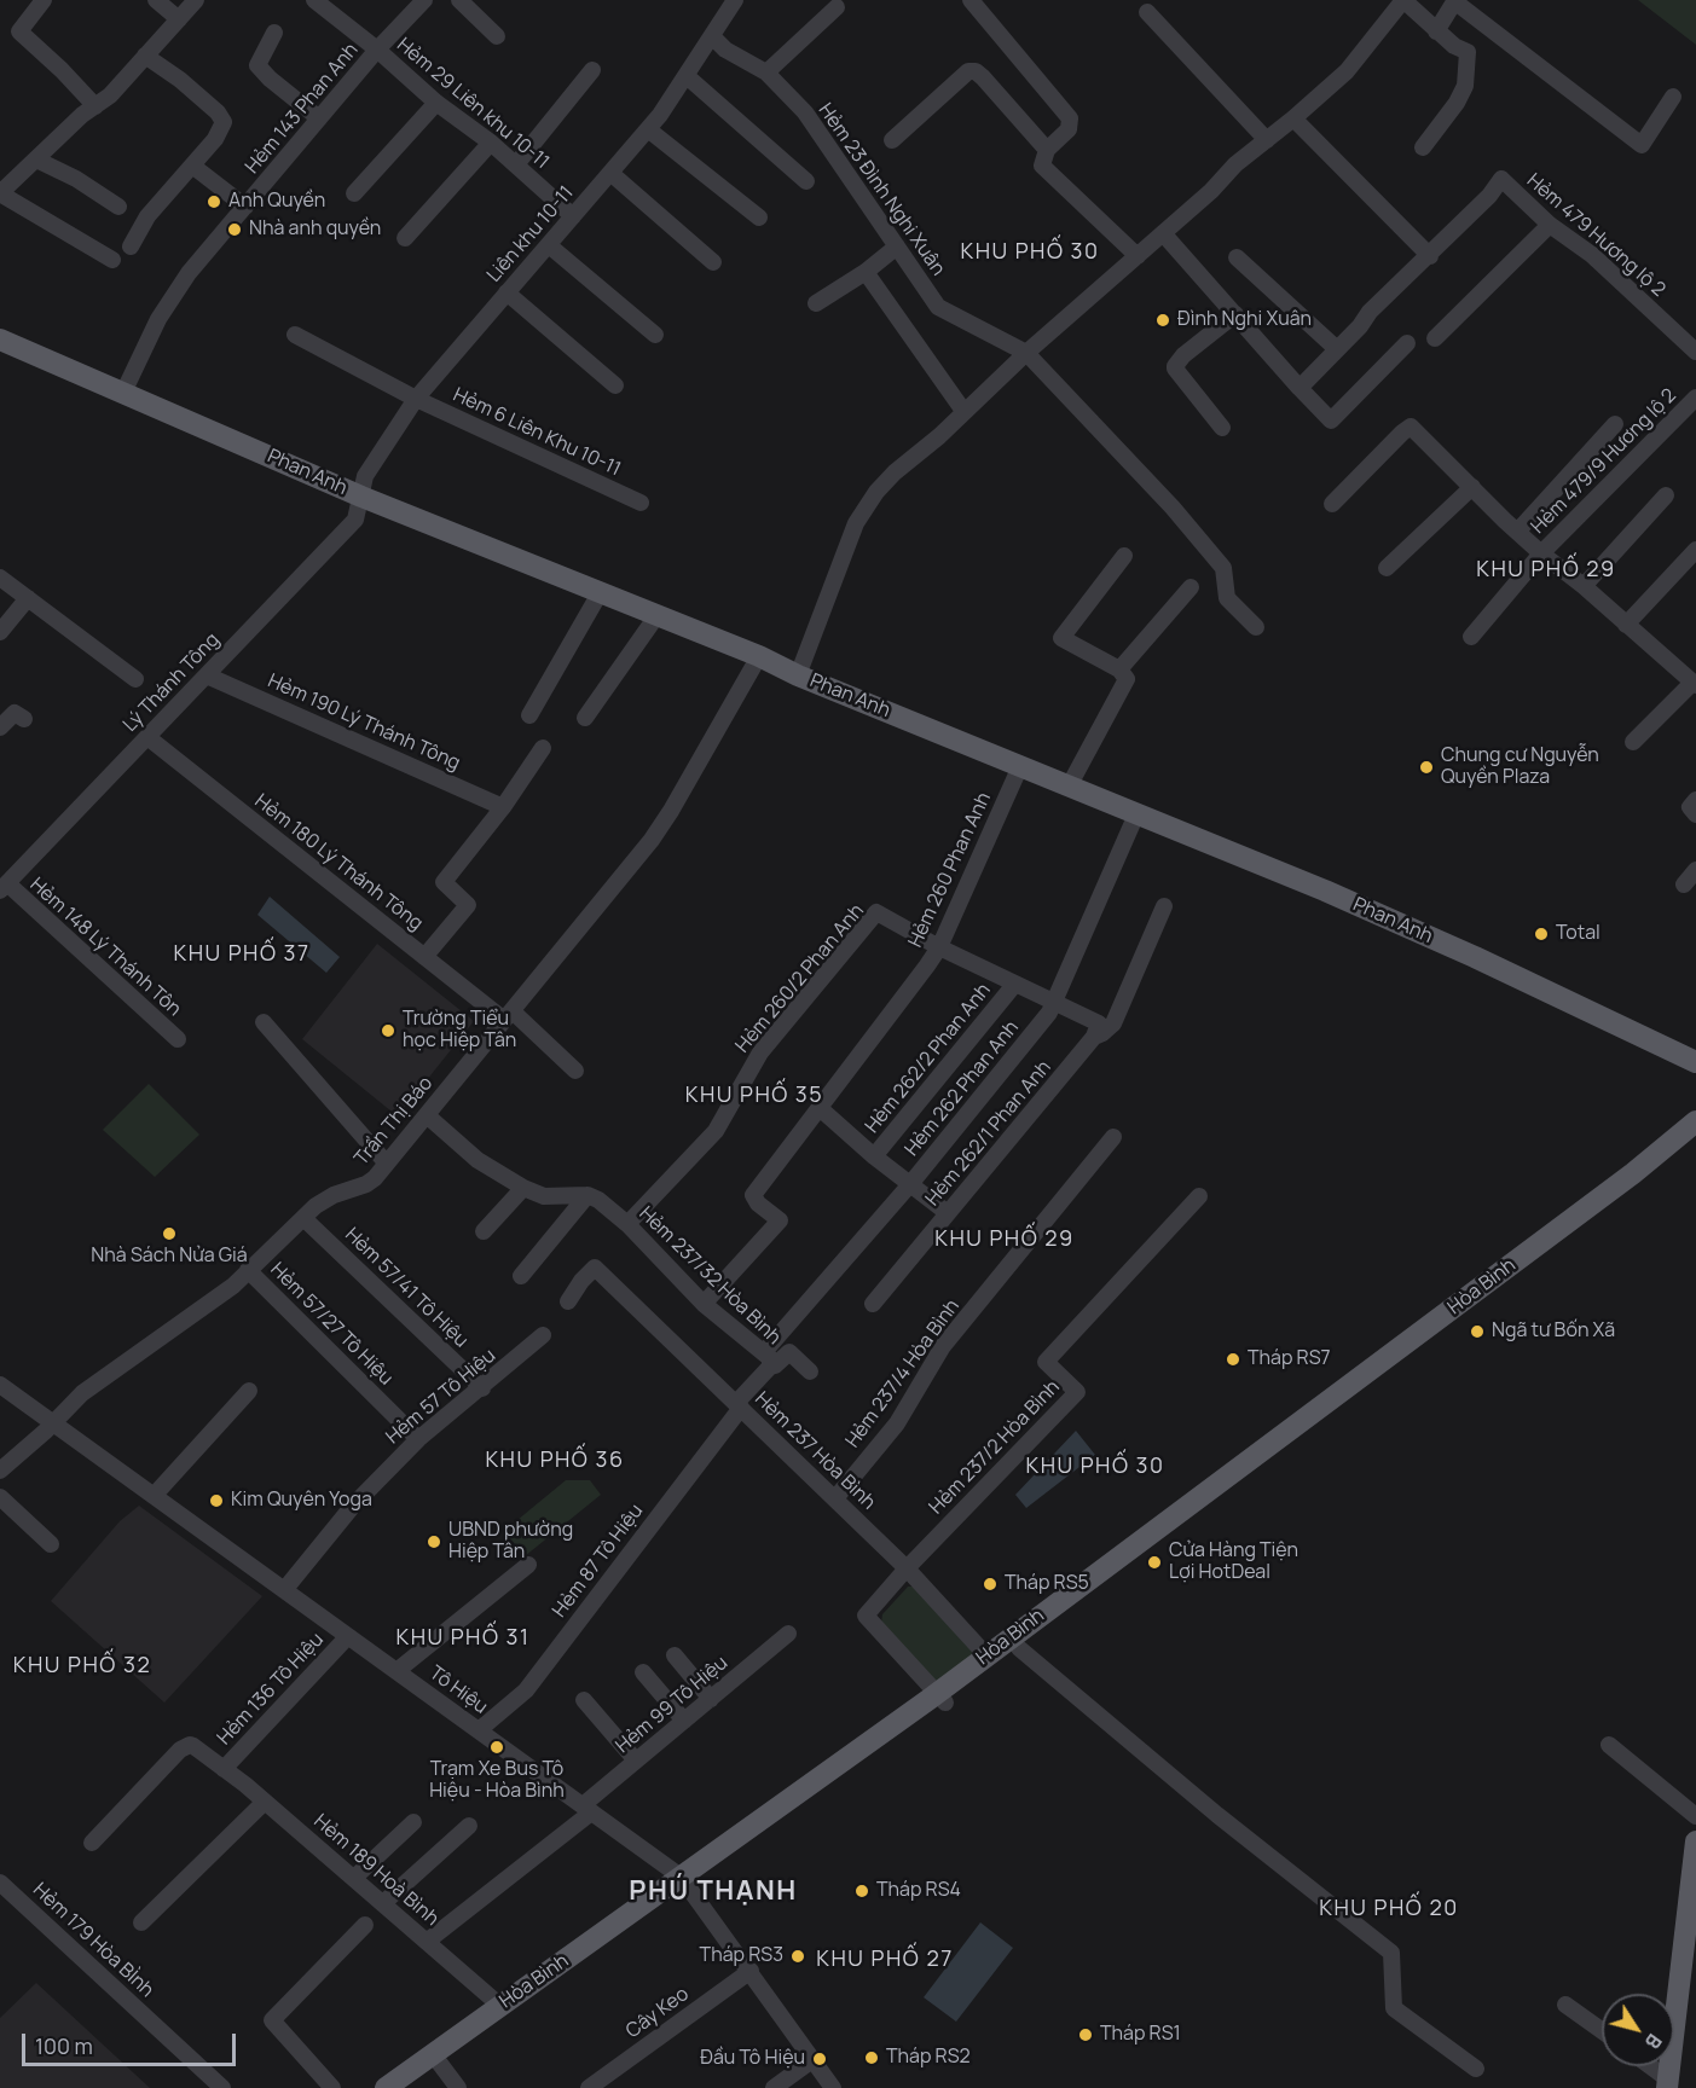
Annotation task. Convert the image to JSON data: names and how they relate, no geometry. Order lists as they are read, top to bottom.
{
  "streets": {
    "main road": ["Phan Anh", "Hòa Bình"],
    "street": [
      "Hẻm 29 Liên khu 10-11",
      "Hẻm 143 Phan Anh",
      "Hẻm 23 Đình Nghi Xuân",
      "Liên khu 10-11",
      "Hẻm 479 Hương lộ 2",
      "Hẻm 6 Liên Khu 10-11",
      "Hẻm 479/9 Hương lộ 2",
      "Lý Thánh Tông",
      "Hẻm 190 Lý Thánh Tông",
      "Hẻm 180 Lý Thánh Tông",
      "Hẻm 260 Phan Anh",
      "Hẻm 148 Lý Thánh Tôn",
      "Hẻm 260/2 Phan Anh",
      "Hẻm 262/2 Phan Anh",
      "Hẻm 262 Phan Anh",
      "Trần Thị Báo",
      "Hẻm 262/1 Phan Anh",
      "Hẻm 237/32 Hòa Bình",
      "Hẻm 57/41 Tô Hiệu",
      "Hẻm 57/27 Tô Hiệu",
      "Hẻm 237/4 Hòa Bình",
      "Hẻm 57 Tô Hiệu",
      "Hẻm 237/2 Hòa Bình",
      "Hẻm 237 Hòa Bình",
      "Hẻm 87 Tô Hiệu",
      "Hẻm 136 Tô Hiệu",
      "Tô Hiệu",
      "Hẻm 99 Tô Hiệu",
      "Hẻm 189 Hoà Bình",
      "Hẻm 179 Hòa BÌnh",
      "Cây Keo"
    ]
  },
  "crossings": [
    ["Hẻm 29 Liên khu 10-11", "Hẻm 143 Phan Anh"],
    ["Hẻm 29 Liên khu 10-11", "Liên khu 10-11"],
    ["Hẻm 143 Phan Anh", "Phan Anh"],
    ["Hẻm 23 Đình Nghi Xuân", "Liên khu 10-11"],
    ["Liên khu 10-11", "Hẻm 6 Liên Khu 10-11"],
    ["Liên khu 10-11", "Phan Anh"],
    ["Liên khu 10-11", "Lý Thánh Tông"],
    ["Phan Anh", "Lý Thánh Tông"],
    ["Phan Anh", "Hẻm 260 Phan Anh"],
    ["Phan Anh", "Hẻm 262 Phan Anh"],
    ["Phan Anh", "Trần Thị Báo"],
    ["Lý Thánh Tông", "Hẻm 190 Lý Thánh Tông"],
    ["Lý Thánh Tông", "Hẻm 180 Lý Thánh Tông"],
    ["Lý Thánh Tông", "Hẻm 148 Lý Thánh Tôn"],
    ["Hẻm 180 Lý Thánh Tông", "Trần Thị Báo"],
    ["Hẻm 260 Phan Anh", "Hẻm 260/2 Phan Anh"],
    ["Hẻm 260 Phan Anh", "Hẻm 237/32 Hòa Bình"],
    ["Hẻm 260/2 Phan Anh", "Hẻm 237/32 Hòa Bình"],
    ["Hẻm 262 Phan Anh", "Hẻm 237/32 Hòa Bình"],
    ["Trần Thị Báo", "Hẻm 57/41 Tô Hiệu"],
    ["Trần Thị Báo", "Hẻm 57/27 Tô Hiệu"],
    ["Trần Thị Báo", "Tô Hiệu"],
    ["Hẻm 237/32 Hòa Bình", "Hẻm 237 Hòa Bình"],
    ["Hẻm 237/32 Hòa Bình", "Hẻm 87 Tô Hiệu"],
    ["Hòa Bình", "Hẻm 237 Hòa Bình"],
    ["Hòa Bình", "Tô Hiệu"],
    ["Hòa Bình", "Hẻm 189 Hoà Bình"],
    ["Hẻm 57/41 Tô Hiệu", "Hẻm 57 Tô Hiệu"],
    ["Hẻm 57/27 Tô Hiệu", "Hẻm 57 Tô Hiệu"],
    ["Hẻm 237/4 Hòa Bình", "Hẻm 237 Hòa Bình"],
    ["Hẻm 57 Tô Hiệu", "Tô Hiệu"],
    ["Hẻm 237/2 Hòa Bình", "Hẻm 237 Hòa Bình"],
    ["Hẻm 237 Hòa Bình", "Hẻm 87 Tô Hiệu"],
    ["Hẻm 87 Tô Hiệu", "Tô Hiệu"],
    ["Hẻm 136 Tô Hiệu", "Tô Hiệu"],
    ["Hẻm 136 Tô Hiệu", "Hẻm 189 Hoà Bình"],
    ["Tô Hiệu", "Hẻm 99 Tô Hiệu"],
    ["Tô Hiệu", "Cây Keo"],
    ["Hẻm 99 Tô Hiệu", "Hẻm 189 Hoà Bình"]
  ],
  "districts": [
    "KHU PHỐ 30",
    "KHU PHỐ 29",
    "KHU PHỐ 37",
    "KHU PHỐ 35",
    "KHU PHỐ 29",
    "KHU PHỐ 36",
    "KHU PHỐ 30",
    "KHU PHỐ 31",
    "KHU PHỐ 32",
    "PHÚ THẠNH",
    "KHU PHỐ 20",
    "KHU PHỐ 27"
  ],
  "places": [
    "Anh Quyền",
    "Nhà anh quyền",
    "Đình Nghi Xuân",
    "Chung cư Nguyễn Quyền Plaza",
    "Total",
    "Trường Tiểu học Hiệp Tân",
    "Nhà Sách Nửa Giá",
    "Ngã tư Bốn Xã",
    "Tháp RS7",
    "Kim Quyên Yoga",
    "UBND phường Hiệp Tân",
    "Cửa Hàng Tiện Lợi HotDeal",
    "Tháp RS5",
    "Trạm Xe Bus Tô Hiệu - Hòa Bình",
    "Tháp RS4",
    "Tháp RS3",
    "Tháp RS1",
    "Tháp RS2",
    "Đầu Tô Hiệu"
  ],
  "scale_bar": "100 m",
  "north": "bottom right"
}
